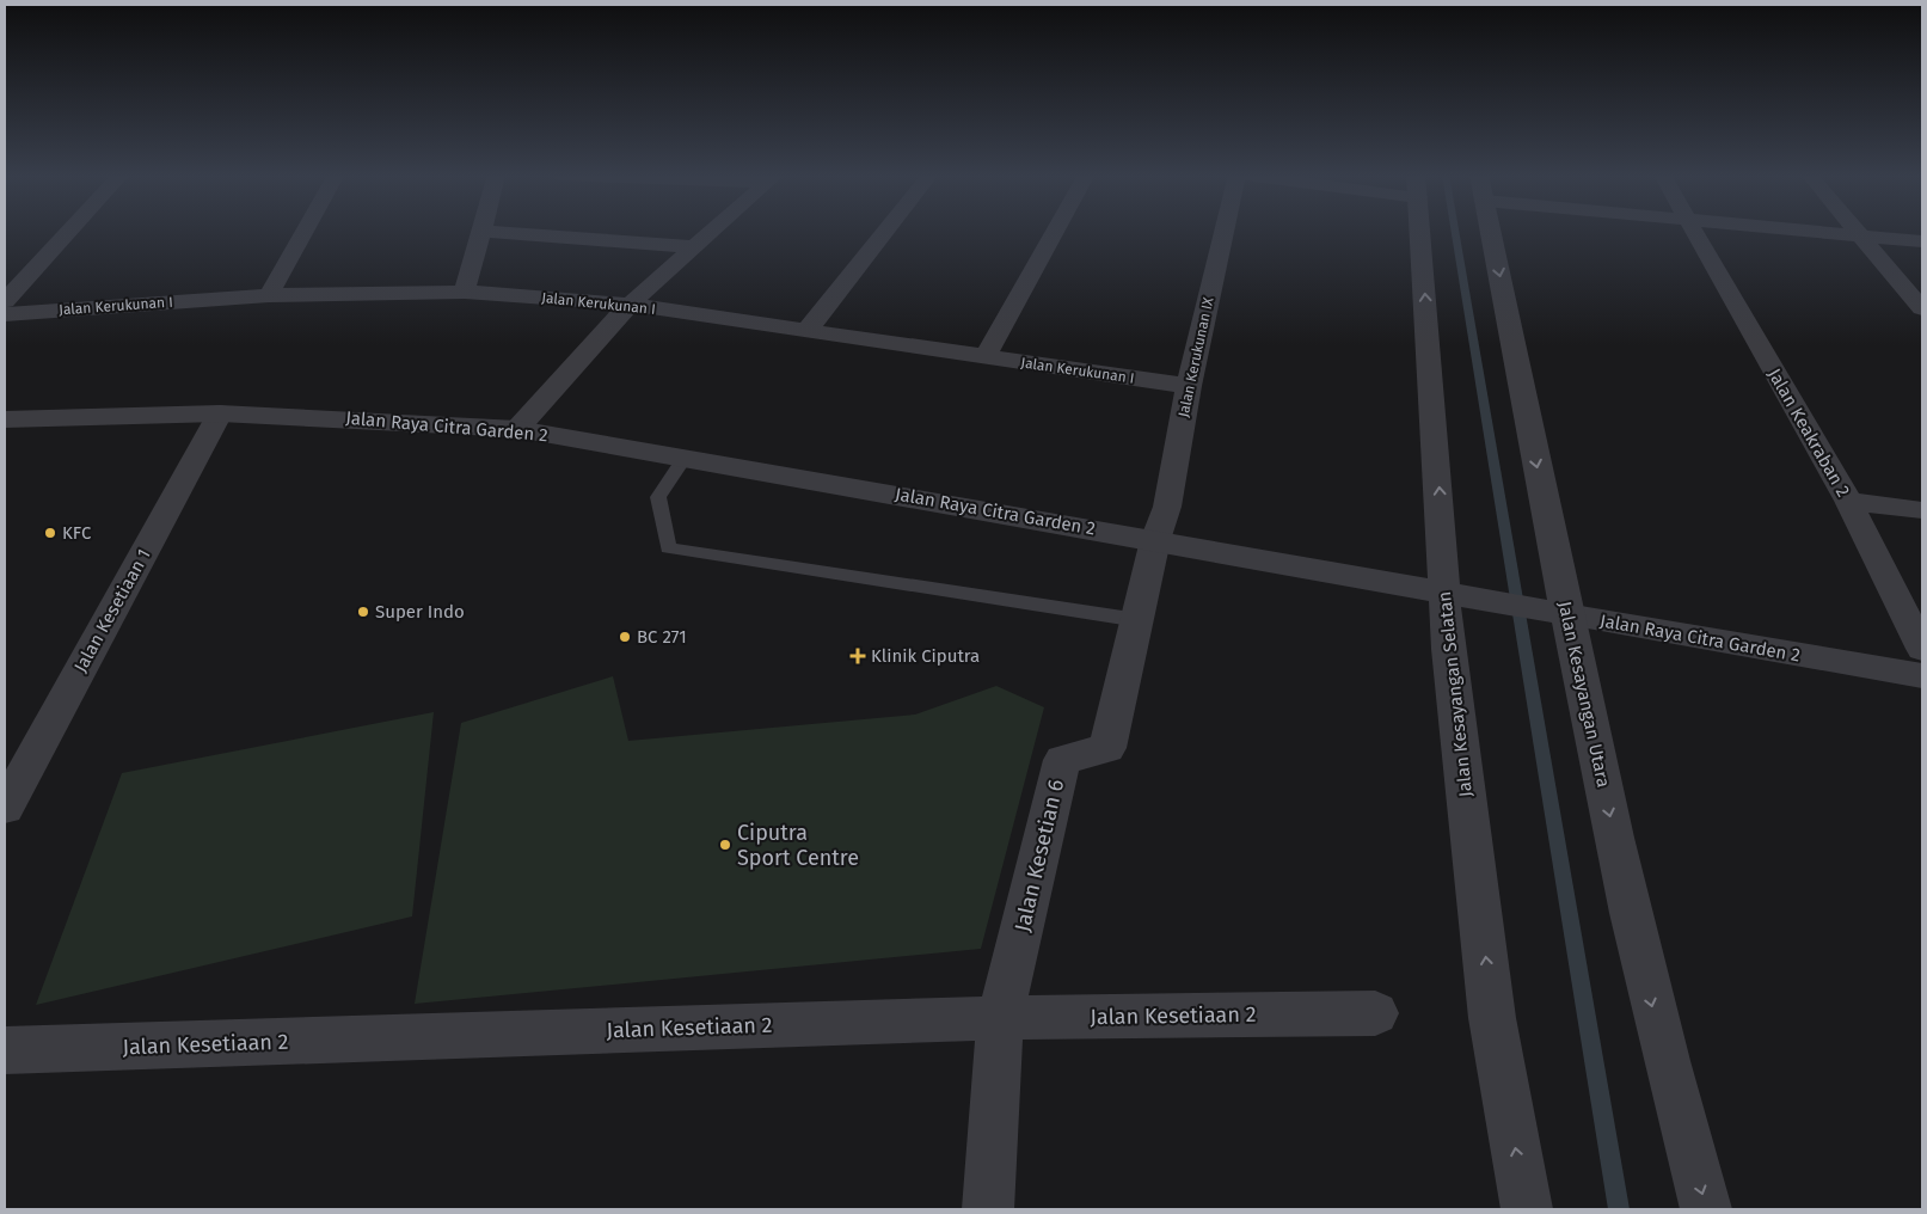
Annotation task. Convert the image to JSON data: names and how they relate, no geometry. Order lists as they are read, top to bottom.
{
  "streets": {
    "street": [
      "Jalan Kerukunan I",
      "Jalan Kerukunan IX",
      "Jalan Raya Citra Garden 2",
      "Jalan Keakraban 2",
      "Jalan Kesetiaan 1",
      "Jalan Kesayangan Selatan",
      "Jalan Kesayangan Utara",
      "Jalan Kesetian 6",
      "Jalan Kesetiaan 2"
    ]
  },
  "crossings": [
    ["Jalan Kerukunan I", "Jalan Kerukunan IX"],
    ["Jalan Kerukunan IX", "Jalan Raya Citra Garden 2"],
    ["Jalan Kerukunan IX", "Jalan Kesetian 6"],
    ["Jalan Raya Citra Garden 2", "Jalan Kesetiaan 1"],
    ["Jalan Raya Citra Garden 2", "Jalan Kesayangan Selatan"],
    ["Jalan Raya Citra Garden 2", "Jalan Kesayangan Utara"],
    ["Jalan Raya Citra Garden 2", "Jalan Kesetian 6"],
    ["Jalan Kesetian 6", "Jalan Kesetiaan 2"]
  ],
  "one_way": ["Jalan Kesayangan Selatan", "Jalan Kesayangan Utara"],
  "places": {
    "other": [
      "KFC",
      "Super Indo",
      "BC 271",
      "Ciputra Sport Centre"
    ],
    "health": ["Klinik Ciputra"]
  }
}
